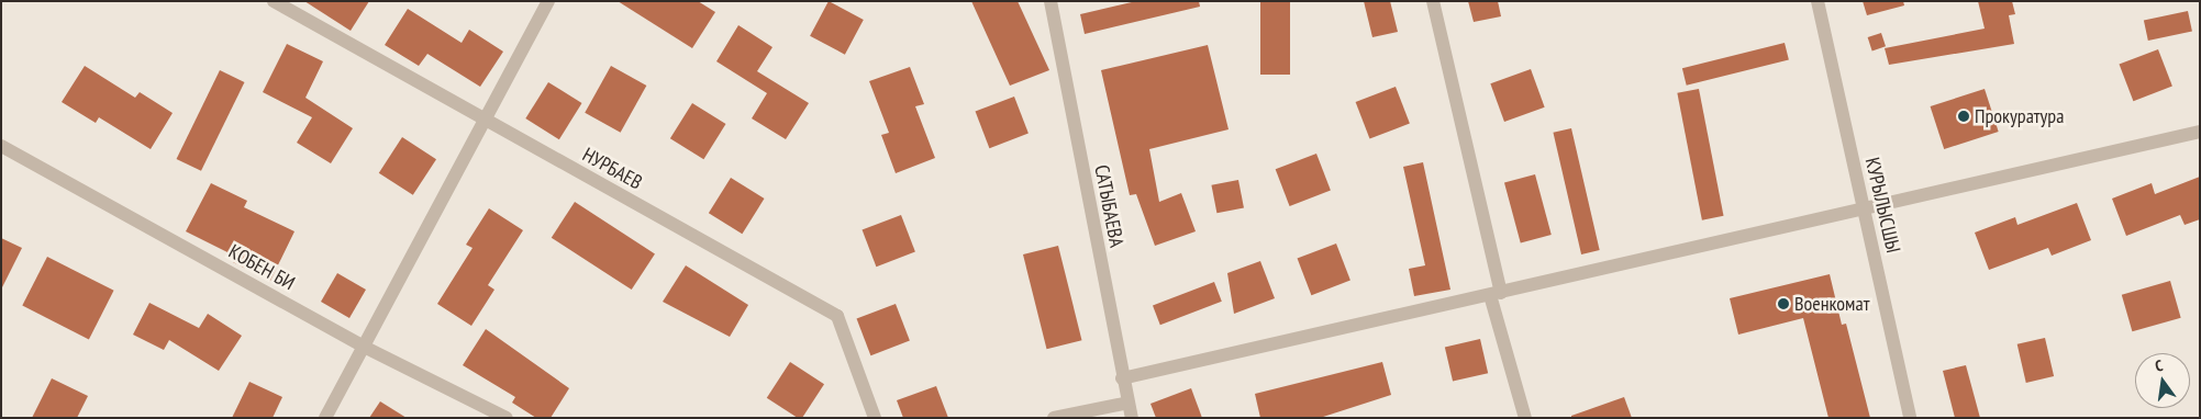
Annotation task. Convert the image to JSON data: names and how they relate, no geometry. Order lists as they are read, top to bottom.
{
  "streets": {
    "street": [
      "НУРБАЕВ",
      "КУРЫЛЫСШЫ",
      "САТЫБАЕВА",
      "КОБЕН БИ"
    ]
  },
  "places": ["Прокуратура", "Военкомат"],
  "north": "top"
}
